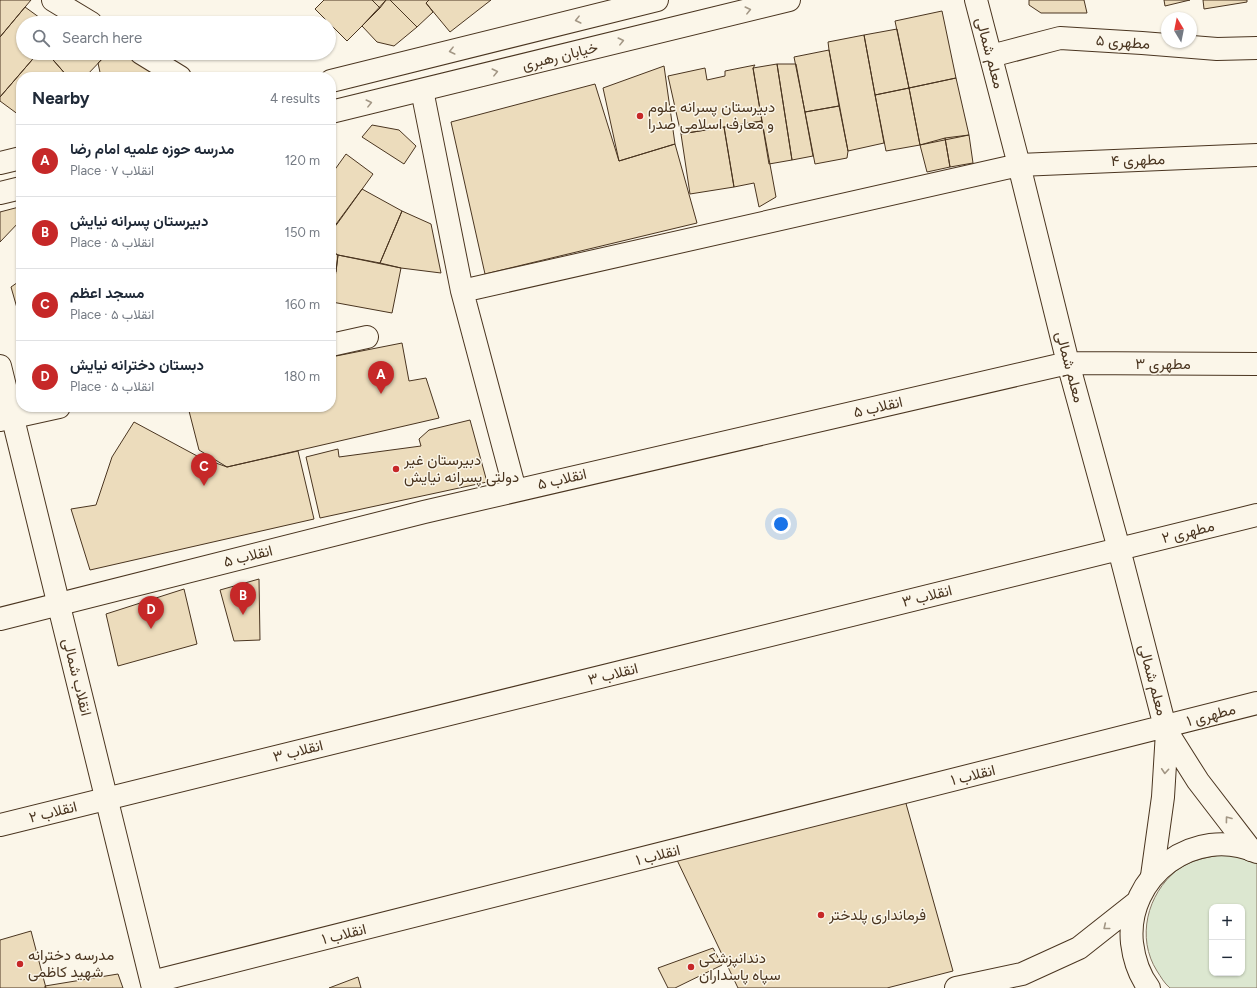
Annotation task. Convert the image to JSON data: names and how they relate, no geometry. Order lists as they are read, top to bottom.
{
  "streets": {
    "street": [
      "مطهری ۵",
      "معلم شمالی",
      "خیابان رهبری",
      "مطهری ۴",
      "مطهری ۳",
      "انقلاب ۵",
      "مطهری ۲",
      "انقلاب ۳",
      "انقلاب شمالی",
      "مطهری ۱",
      "انقلاب ۱",
      "انقلاب ۲"
    ]
  },
  "crossings": [
    ["مطهری ۵", "معلم شمالی"],
    ["معلم شمالی", "مطهری ۴"],
    ["معلم شمالی", "مطهری ۳"],
    ["معلم شمالی", "انقلاب ۵"],
    ["معلم شمالی", "مطهری ۲"],
    ["معلم شمالی", "انقلاب ۳"],
    ["معلم شمالی", "مطهری ۱"],
    ["معلم شمالی", "انقلاب ۱"],
    ["مطهری ۳", "انقلاب ۵"],
    ["انقلاب ۵", "انقلاب شمالی"],
    ["مطهری ۲", "انقلاب ۳"],
    ["انقلاب ۳", "انقلاب شمالی"],
    ["انقلاب ۳", "انقلاب ۲"],
    ["انقلاب شمالی", "انقلاب ۱"],
    ["انقلاب شمالی", "انقلاب ۲"],
    ["مطهری ۱", "انقلاب ۱"]
  ],
  "places": [
    "دبیرستان پسرانه علوم و معارف اسلامی صدرا",
    "دبیرستان غیر دولتی پسرانه نیایش",
    "فرمانداری پلدختر",
    "مدرسه دخترانه شهید کاظمی",
    "دندانپزشکی سپاه پاسداران"
  ],
  "north": "top",
  "page": {
    "search": "Search here",
    "heading": ["Nearby", "4 results"],
    "list": [
      {
        "mark": "A",
        "name": "مدرسه حوزه علمیه امام رضا",
        "note": "Place · انقلاب ۷",
        "value": "120 m"
      },
      {
        "mark": "B",
        "name": "دبیرستان پسرانه نیایش",
        "note": "Place · انقلاب ۵",
        "value": "150 m"
      },
      {
        "mark": "C",
        "name": "مسجد اعظم",
        "note": "Place · انقلاب ۵",
        "value": "160 m"
      },
      {
        "mark": "D",
        "name": "دبستان دخترانه نیایش",
        "note": "Place · انقلاب ۵",
        "value": "180 m"
      }
    ],
    "pins": [
      "A",
      "C",
      "B",
      "D"
    ],
    "map_buttons": ["+", "−"]
  }
}
